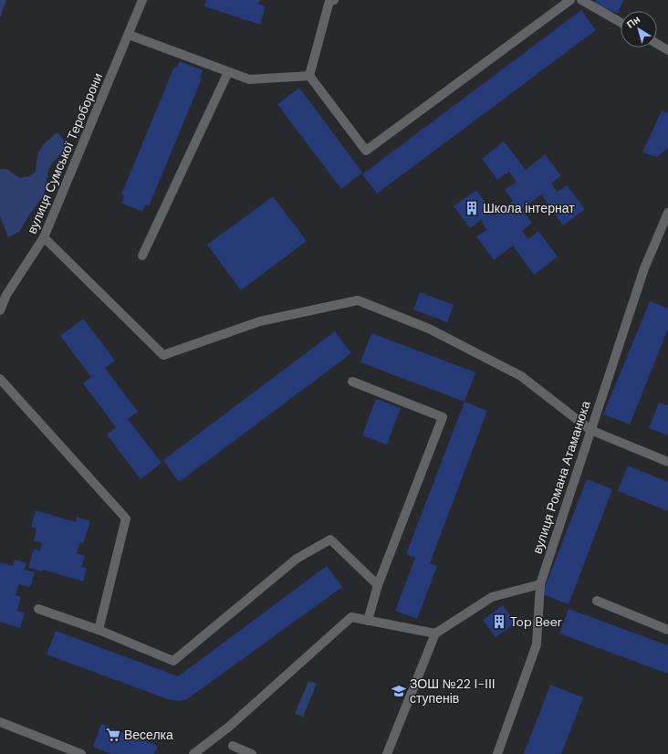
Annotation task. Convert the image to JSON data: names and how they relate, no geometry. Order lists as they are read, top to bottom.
{
  "streets": {
    "street": ["вулиця Сумської Тероборони", "вулиця Романа Атаманюка"]
  },
  "places": {
    "building": ["Школа інтернат", "Top Beer"],
    "school or university": ["ЗОШ №22 І-ІІІ ступенів"],
    "supermarket": ["Веселка"]
  },
  "north": "top left"
}
